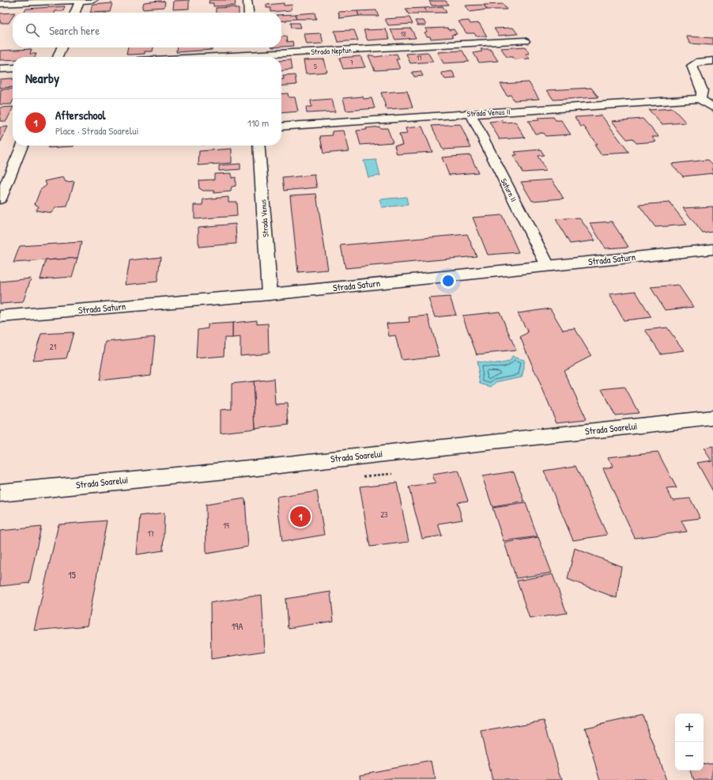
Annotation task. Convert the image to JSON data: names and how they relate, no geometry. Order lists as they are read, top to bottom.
{
  "streets": {
    "street": [
      "Strada Neptun",
      "Strada Venus II",
      "Saturn II",
      "Strada Venus",
      "Strada Saturn",
      "Strada Soarelui"
    ]
  },
  "crossings": [
    ["Strada Venus II", "Saturn II"],
    ["Saturn II", "Strada Saturn"],
    ["Strada Venus", "Strada Saturn"]
  ],
  "house_numbers": [
    "18",
    "11",
    "7",
    "5",
    "21",
    "23",
    "19",
    "17",
    "15",
    "19A"
  ],
  "page": {
    "search": "Search here",
    "heading": "Nearby",
    "list": [
      {
        "mark": "1",
        "name": "Afterschool",
        "note": "Place · Strada Soarelui",
        "value": "110 m"
      }
    ],
    "pins": "1",
    "map_buttons": ["+", "−"]
  }
}
